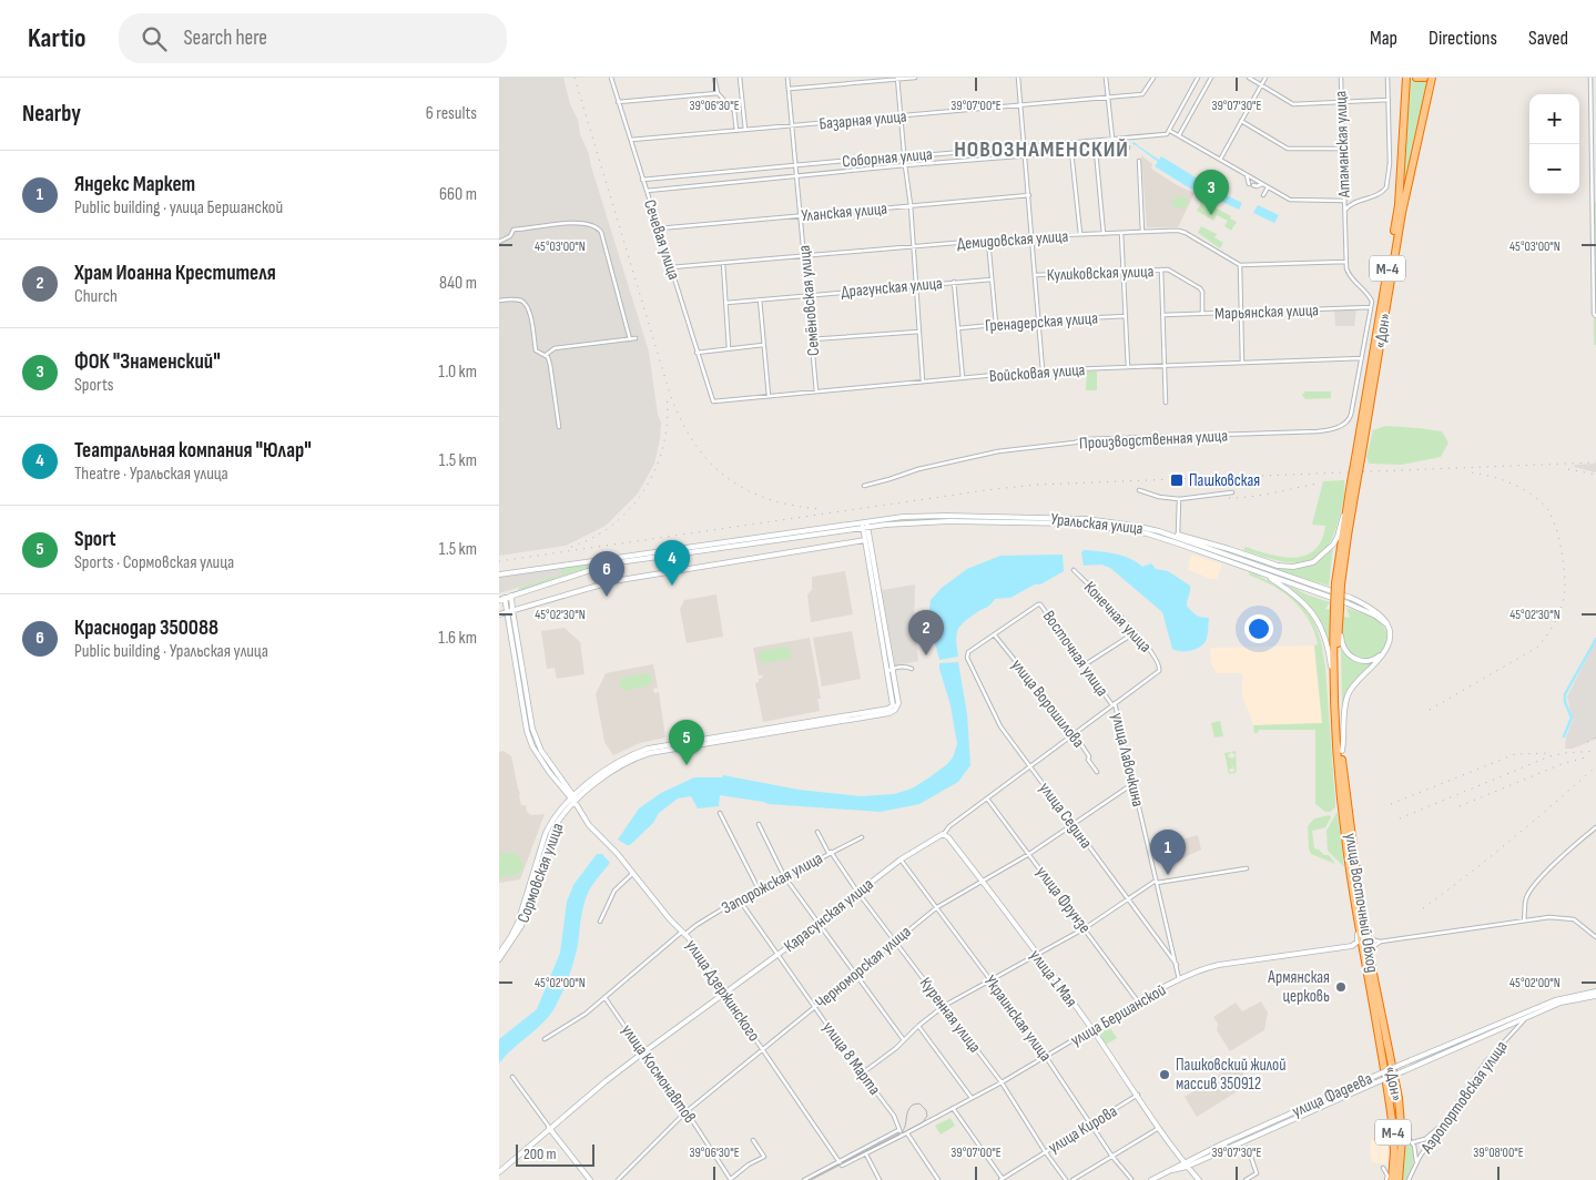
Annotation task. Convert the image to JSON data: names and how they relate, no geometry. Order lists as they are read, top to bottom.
{
  "streets": {
    "highway": ["М-4", "«Дон»", "улица Восточный Обход"],
    "main road": [
      "Уральская улица",
      "Сормовская улица",
      "Карасунская улица",
      "улица 1 Мая",
      "улица Дзержинского",
      "улица Бершанской",
      "улица Фадеева"
    ],
    "street": [
      "Базарная улица",
      "Атаманская улица",
      "Соборная улица",
      "Уланская улица",
      "Сечевая улица",
      "Демидовская улица",
      "Куликовская улица",
      "Драгунская улица",
      "Семёновская улица",
      "Марьянская улица",
      "Гренадерская улица",
      "Войсковая улица",
      "Производственная улица",
      "Конечная улица",
      "Восточная улица",
      "улица Ворошилова",
      "улица Лавочкина",
      "улица Седина",
      "Запорожская улица",
      "улица Фрунзе",
      "Черноморская улица",
      "Куренная улица",
      "Украинская улица",
      "улица 8 Марта",
      "улица Космонавтов",
      "Аэропортовская улица",
      "улица Кирова"
    ]
  },
  "crossings": [
    ["Базарная улица", "Сечевая улица"],
    ["Базарная улица", "Семёновская улица"],
    ["Соборная улица", "Сечевая улица"],
    ["Соборная улица", "Семёновская улица"],
    ["Уланская улица", "Сечевая улица"],
    ["Уланская улица", "Семёновская улица"],
    ["Сечевая улица", "Демидовская улица"],
    ["Сечевая улица", "Войсковая улица"],
    ["Демидовская улица", "Семёновская улица"],
    ["М-4", "«Дон»"],
    ["М-4", "Уральская улица"],
    ["М-4", "улица Восточный Обход"],
    ["Куликовская улица", "Марьянская улица"],
    ["Драгунская улица", "Семёновская улица"],
    ["Семёновская улица", "Войсковая улица"],
    ["Марьянская улица", "Производственная улица"],
    ["«Дон»", "улица Восточный Обход"],
    ["Войсковая улица", "Производственная улица"],
    ["Уральская улица", "улица Восточный Обход"],
    ["Конечная улица", "Карасунская улица"],
    ["Восточная улица", "улица Ворошилова"],
    ["Восточная улица", "улица Лавочкина"],
    ["Восточная улица", "улица Седина"],
    ["Восточная улица", "Карасунская улица"],
    ["улица Ворошилова", "улица Седина"],
    ["улица Ворошилова", "Карасунская улица"],
    ["улица Лавочкина", "улица Седина"],
    ["улица Лавочкина", "Карасунская улица"],
    ["улица Лавочкина", "Черноморская улица"],
    ["улица Лавочкина", "улица Бершанской"],
    ["улица Седина", "Карасунская улица"],
    ["улица Седина", "Черноморская улица"],
    ["Сормовская улица", "улица Дзержинского"],
    ["Запорожская улица", "улица Дзержинского"],
    ["Запорожская улица", "Куренная улица"],
    ["Запорожская улица", "улица 8 Марта"],
    ["Запорожская улица", "улица Космонавтов"],
    ["улица Фрунзе", "Карасунская улица"],
    ["улица Фрунзе", "Черноморская улица"],
    ["улица Фрунзе", "улица Бершанской"],
    ["Карасунская улица", "улица 1 Мая"],
    ["Карасунская улица", "улица Дзержинского"],
    ["Карасунская улица", "Куренная улица"],
    ["Карасунская улица", "Украинская улица"],
    ["Карасунская улица", "улица 8 Марта"],
    ["Карасунская улица", "улица Космонавтов"],
    ["Черноморская улица", "улица 1 Мая"],
    ["Черноморская улица", "улица Дзержинского"],
    ["Черноморская улица", "Куренная улица"],
    ["Черноморская улица", "Украинская улица"],
    ["Черноморская улица", "улица 8 Марта"],
    ["Черноморская улица", "улица Космонавтов"],
    ["улица 1 Мая", "улица Бершанской"],
    ["улица 1 Мая", "улица Фадеева"],
    ["улица 1 Мая", "улица Кирова"],
    ["улица Дзержинского", "улица Бершанской"],
    ["Куренная улица", "улица Бершанской"],
    ["Куренная улица", "улица Кирова"],
    ["улица Бершанской", "Украинская улица"],
    ["улица Бершанской", "улица 8 Марта"],
    ["Украинская улица", "улица Кирова"],
    ["улица Фадеева", "Аэропортовская улица"]
  ],
  "districts": ["НОВОЗНАМЕНСКИЙ"],
  "places": {
    "transit": ["Пашковская"],
    "other": ["Армянская церковь", "Пашковский жилой массив 350912"]
  },
  "scale_bar": "200 m",
  "page": {
    "header": "Kartio",
    "search": "Search here",
    "nav": ["Map", "Directions", "Saved"],
    "heading": ["Nearby", "6 results"],
    "map_buttons": ["+", "−"],
    "list": [
      {
        "mark": "1",
        "name": "Яндекс Маркет",
        "note": "Public building · улица Бершанской",
        "value": "660 m"
      },
      {
        "mark": "2",
        "name": "Храм Иоанна Крестителя",
        "note": "Church",
        "value": "840 m"
      },
      {
        "mark": "3",
        "name": "ФОК \"Знаменский\"",
        "note": "Sports",
        "value": "1.0 km"
      },
      {
        "mark": "4",
        "name": "Театральная компания \"Юлар\"",
        "note": "Theatre · Уральская улица",
        "value": "1.5 km"
      },
      {
        "mark": "5",
        "name": "Sport",
        "note": "Sports · Сормовская улица",
        "value": "1.5 km"
      },
      {
        "mark": "6",
        "name": "Краснодар 350088",
        "note": "Public building · Уральская улица",
        "value": "1.6 km"
      }
    ],
    "pins": [
      "3",
      "4",
      "6",
      "2",
      "5",
      "1"
    ],
    "scale": "200 m"
  },
  "coordinates": [
    "39°06'30\"E",
    "39°07'00\"E",
    "39°07'30\"E",
    "45°03'00\"N",
    "45°02'30\"N",
    "45°02'00\"N",
    "39°08'00\"E"
  ]
}
